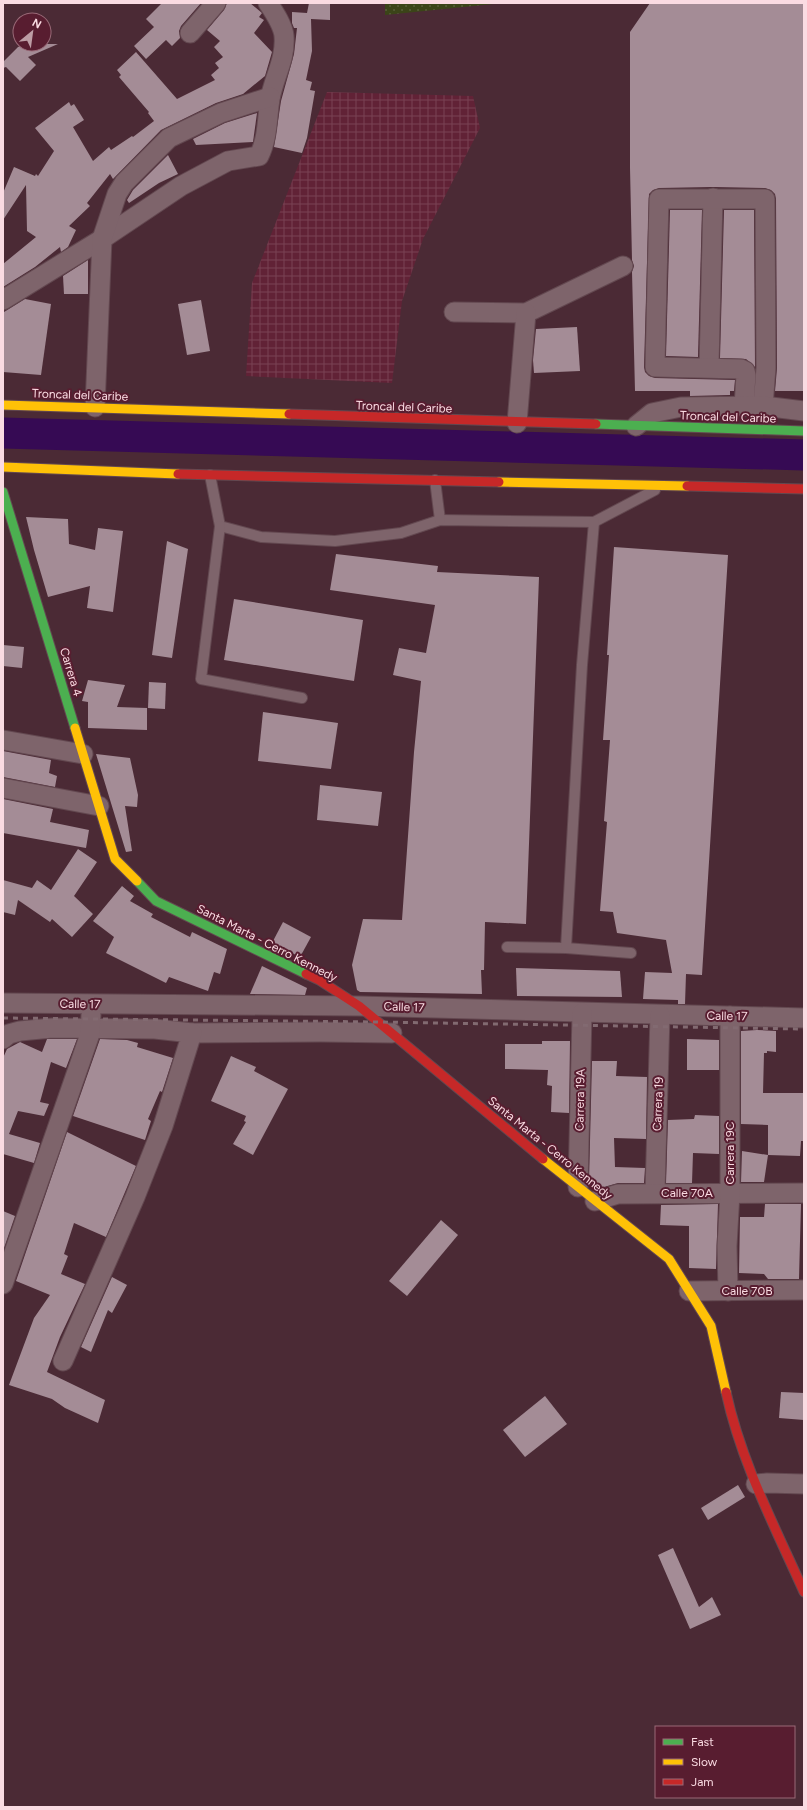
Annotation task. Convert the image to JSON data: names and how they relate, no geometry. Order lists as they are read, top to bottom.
{
  "streets": {
    "main road": ["Troncal del Caribe", "Carrera 4", "Santa Marta - Cerro Kennedy"],
    "street": [
      "Calle 17",
      "Carrera 19A",
      "Carrera 19",
      "Carrera 19C",
      "Calle 70A",
      "Calle 70B"
    ]
  },
  "crossings": [
    ["Carrera 4", "Santa Marta - Cerro Kennedy"],
    ["Santa Marta - Cerro Kennedy", "Calle 17"],
    ["Santa Marta - Cerro Kennedy", "Carrera 19A"],
    ["Santa Marta - Cerro Kennedy", "Calle 70A"],
    ["Santa Marta - Cerro Kennedy", "Calle 70B"],
    ["Calle 17", "Carrera 19A"],
    ["Calle 17", "Carrera 19"],
    ["Calle 17", "Carrera 19C"],
    ["Carrera 19", "Calle 70A"],
    ["Carrera 19C", "Calle 70A"],
    ["Carrera 19C", "Calle 70B"]
  ],
  "legend": ["Fast", "Slow", "Jam"],
  "north": "top right"
}
